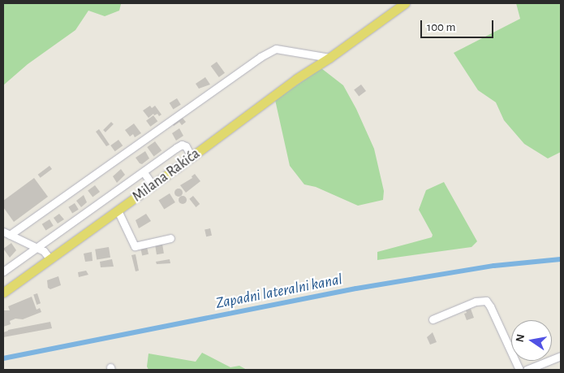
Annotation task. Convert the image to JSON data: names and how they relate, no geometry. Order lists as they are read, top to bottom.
{
  "streets": {
    "main road": ["Milana Rakića"]
  },
  "water": ["Zapadni lateralni kanal"],
  "scale_bar": "100 m",
  "north": "left"
}
